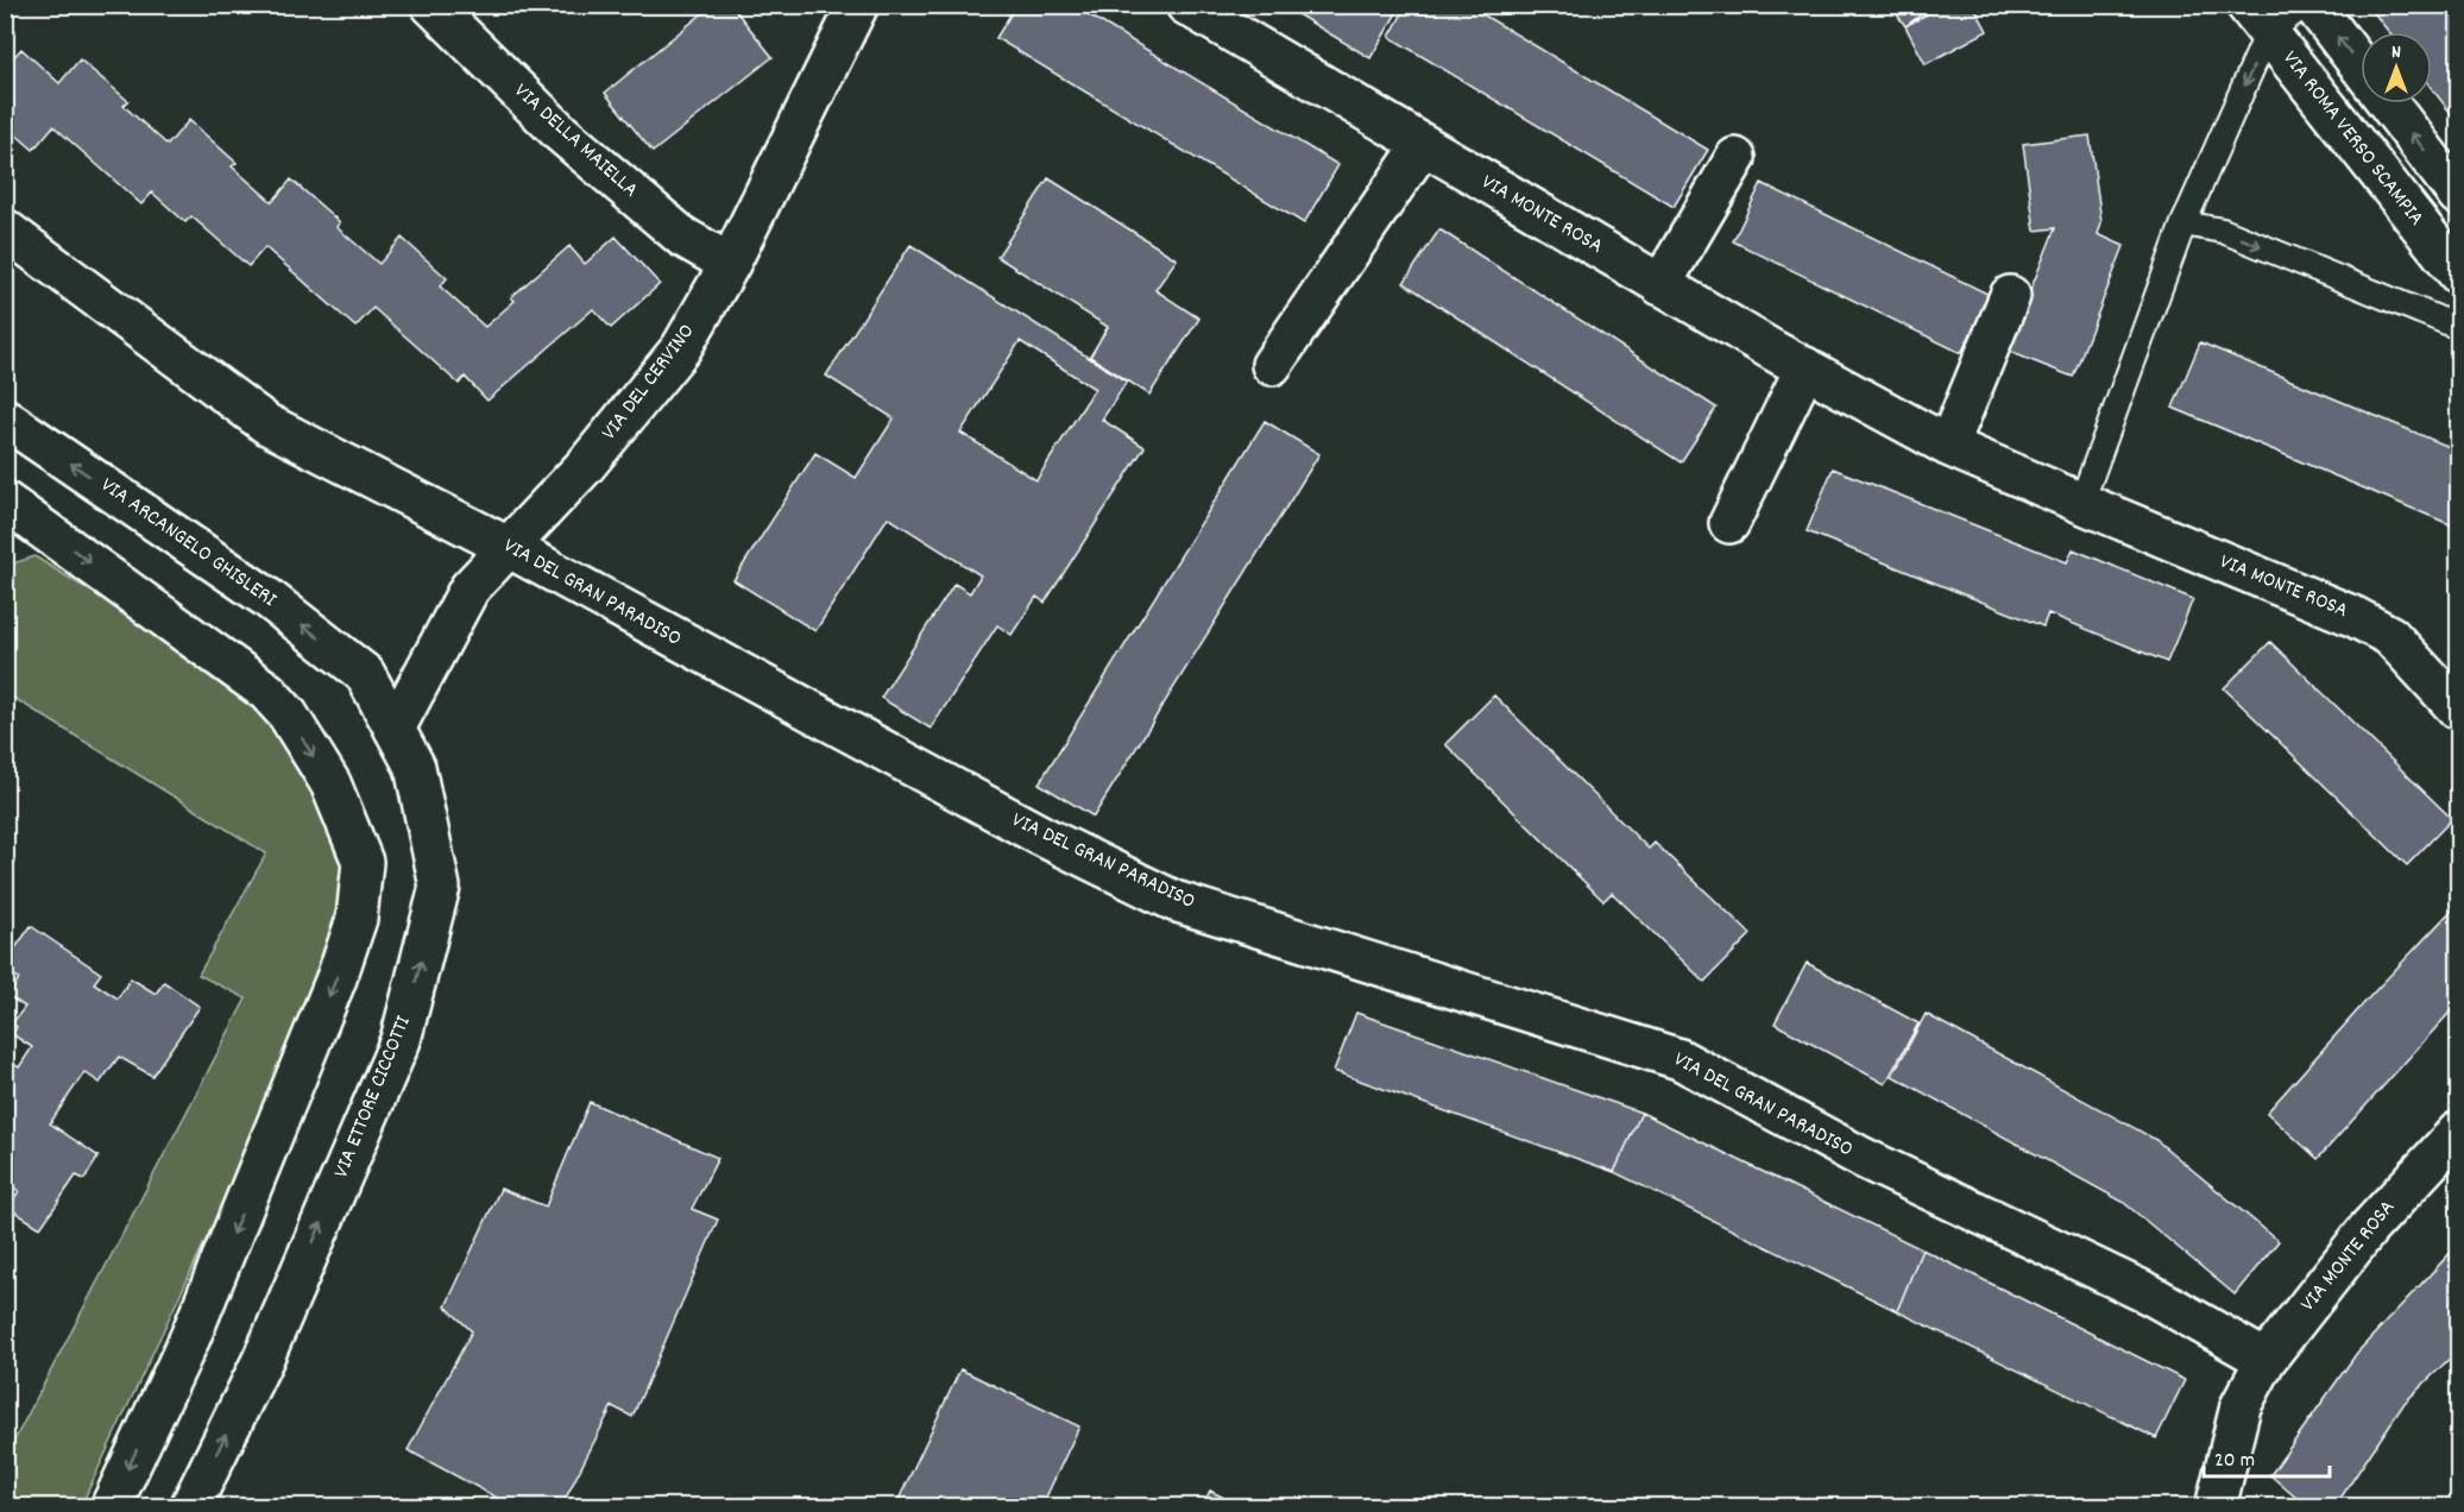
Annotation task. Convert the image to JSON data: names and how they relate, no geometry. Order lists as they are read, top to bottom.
{
  "streets": {
    "street": [
      "VIA ROMA VERSO SCAMPIA",
      "VIA DELLA MAIELLA",
      "VIA MONTE ROSA",
      "VIA DEL CERVINO",
      "VIA ARCANGELO GHISLERI",
      "VIA DEL GRAN PARADISO",
      "VIA ETTORE CICCOTTI"
    ]
  },
  "crossings": [
    ["VIA DELLA MAIELLA", "VIA DEL CERVINO"],
    ["VIA MONTE ROSA", "VIA DEL GRAN PARADISO"],
    ["VIA DEL CERVINO", "VIA DEL GRAN PARADISO"],
    ["VIA DEL CERVINO", "VIA ETTORE CICCOTTI"],
    ["VIA ARCANGELO GHISLERI", "VIA ETTORE CICCOTTI"]
  ],
  "one_way": ["VIA ARCANGELO GHISLERI", "VIA ETTORE CICCOTTI"],
  "scale_bar": "20 m",
  "north": "top"
}
